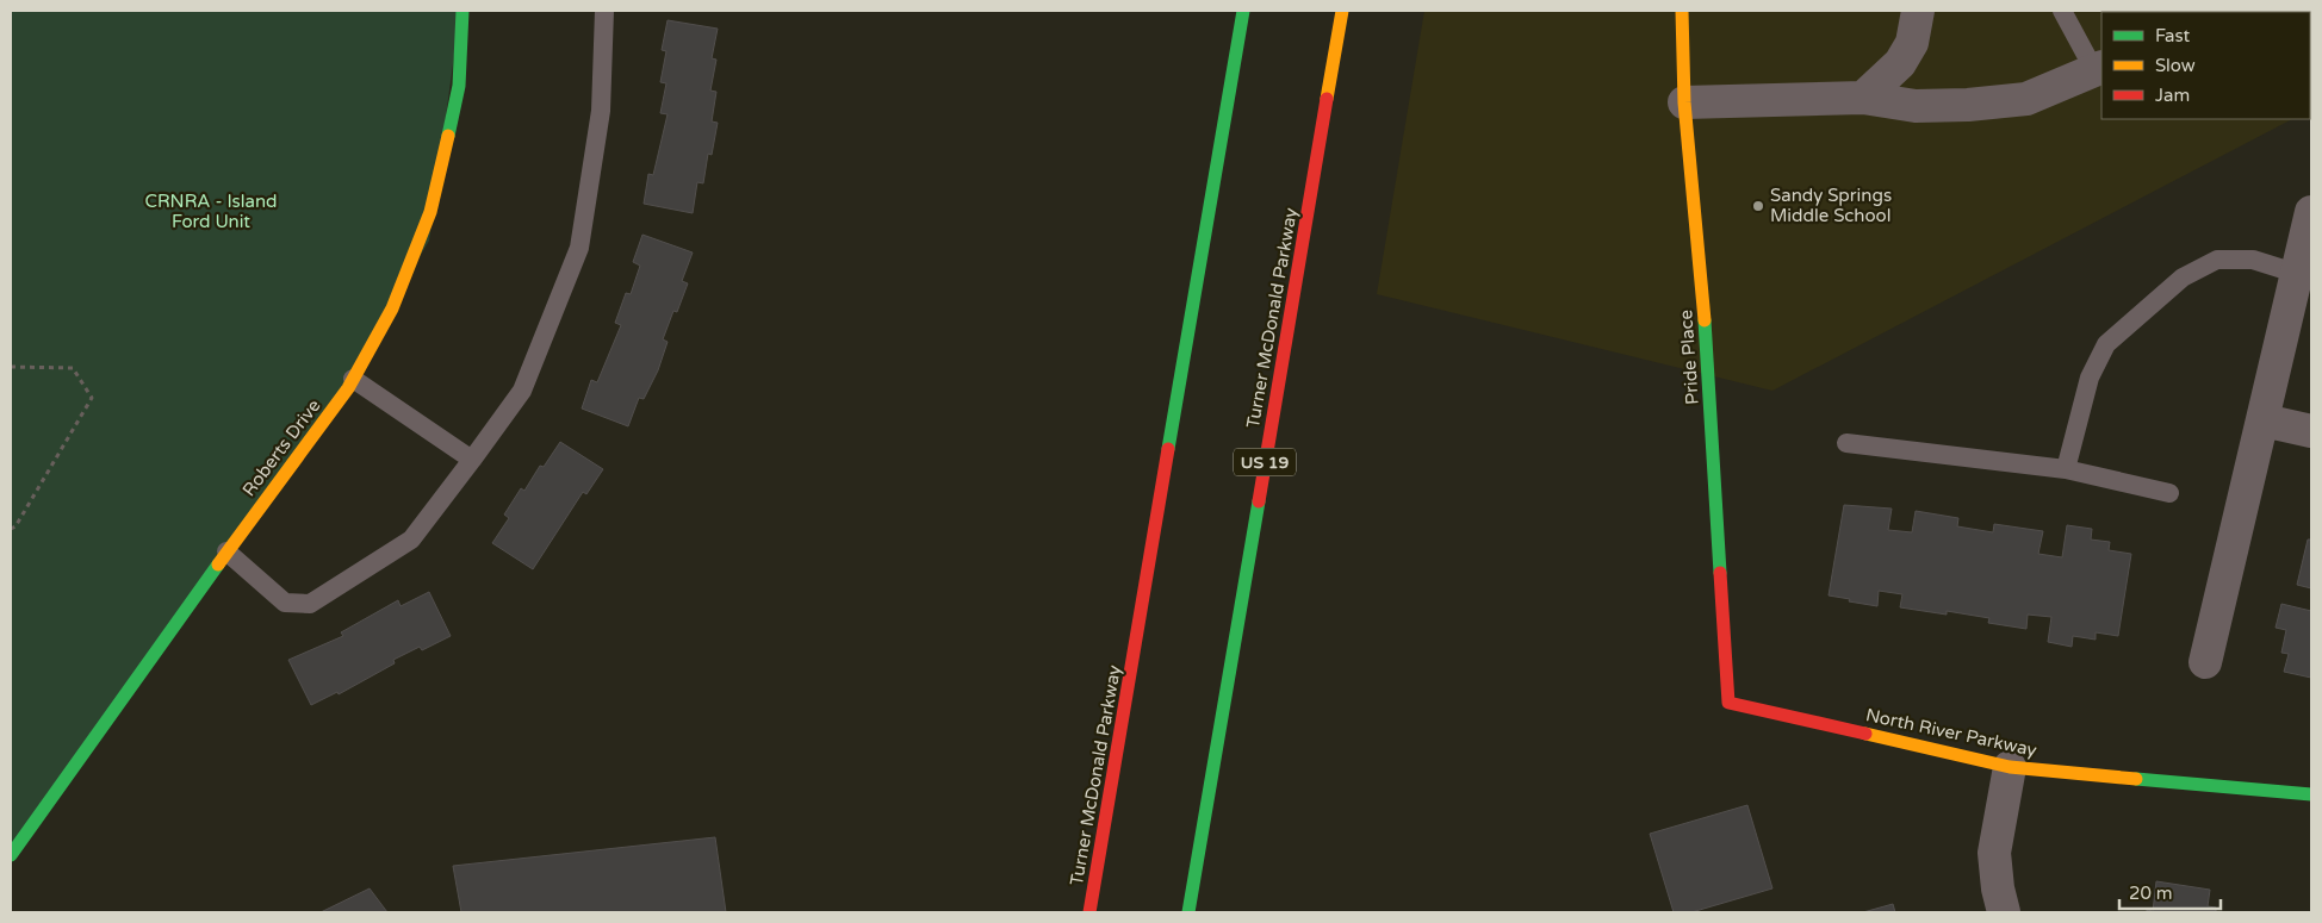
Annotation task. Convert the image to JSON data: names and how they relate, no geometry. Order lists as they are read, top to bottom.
{
  "streets": {
    "main road": [
      "Turner McDonald Parkway",
      "Pride Place",
      "Roberts Drive",
      "US 19",
      "North River Parkway"
    ]
  },
  "crossings": [
    ["Pride Place", "North River Parkway"]
  ],
  "parks": ["CRNRA - Island Ford Unit"],
  "places": ["Sandy Springs Middle School"],
  "legend": ["Fast", "Slow", "Jam"],
  "scale_bar": "20 m"
}
